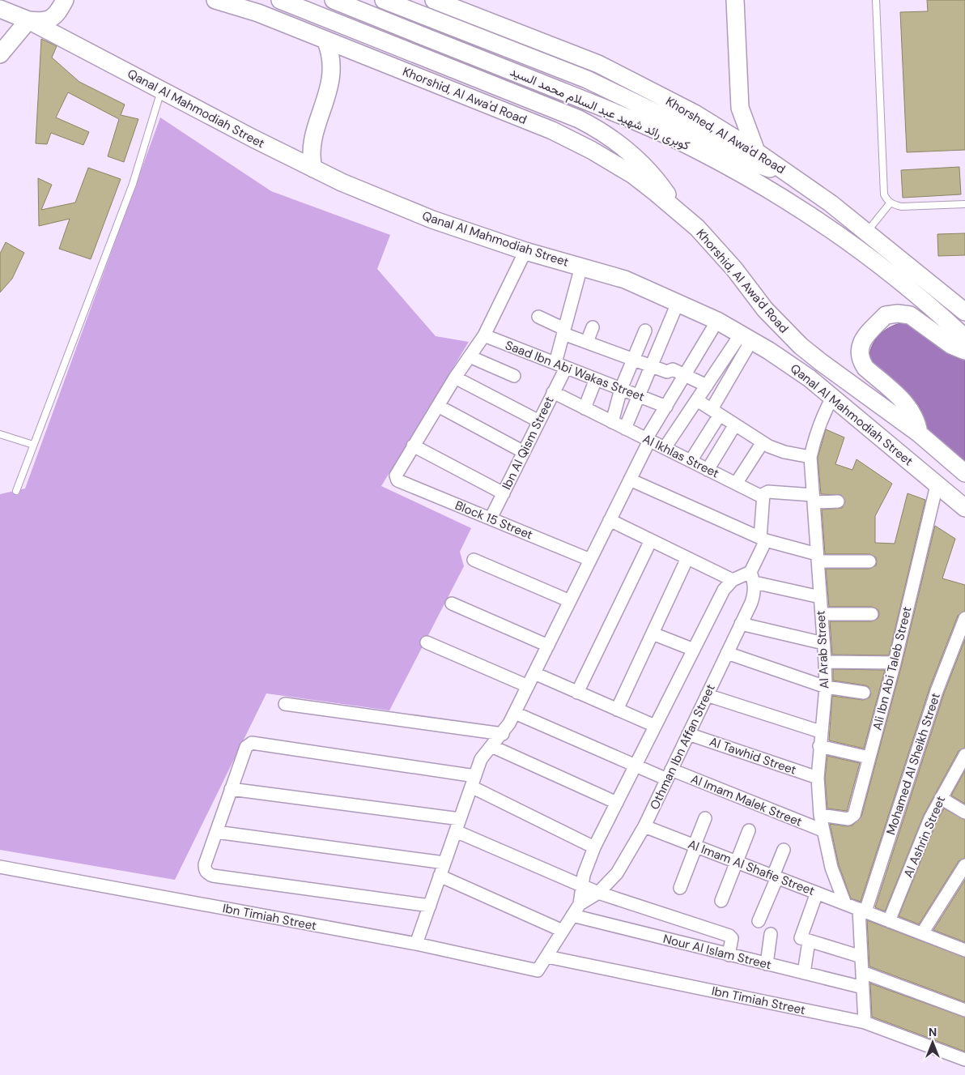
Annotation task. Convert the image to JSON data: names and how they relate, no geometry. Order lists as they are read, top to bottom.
{
  "streets": {
    "main road": [
      "Khorshid, Al Awa'd Road",
      "Qanal Al Mahmodiah Street",
      "كوبرى رائد شهيد عبد السلام محمد السيد",
      "Khorshed, Al Awa'd Road"
    ],
    "street": [
      "Saad Ibn Abi Wakas Street",
      "Ibn Al Qism Street",
      "Al Ikhlas Street",
      "Block 15 Street",
      "Al Arab Street",
      "Ali Ibn Abi Taleb Street",
      "Othman Ibn Affan Street",
      "Al Tawhid Street",
      "Mohamed Al Sheikh Street",
      "Al Imam Malek Street",
      "Al Ashrin Street",
      "Al Imam Al Shafie Street",
      "Ibn Timiah Street",
      "Nour Al Islam Street"
    ]
  },
  "crossings": [
    ["Khorshid, Al Awa'd Road", "كوبرى رائد شهيد عبد السلام محمد السيد"],
    ["Qanal Al Mahmodiah Street", "Ibn Al Qism Street"],
    ["Qanal Al Mahmodiah Street", "Al Arab Street"],
    ["Qanal Al Mahmodiah Street", "Ali Ibn Abi Taleb Street"],
    ["Saad Ibn Abi Wakas Street", "Ibn Al Qism Street"],
    ["Ibn Al Qism Street", "Al Ikhlas Street"],
    ["Ibn Al Qism Street", "Block 15 Street"],
    ["Al Ikhlas Street", "Al Arab Street"],
    ["Al Arab Street", "Ali Ibn Abi Taleb Street"],
    ["Al Arab Street", "Al Tawhid Street"],
    ["Al Arab Street", "Al Imam Malek Street"],
    ["Al Arab Street", "Al Imam Al Shafie Street"],
    ["Othman Ibn Affan Street", "Al Tawhid Street"],
    ["Othman Ibn Affan Street", "Al Imam Malek Street"],
    ["Othman Ibn Affan Street", "Al Imam Al Shafie Street"],
    ["Othman Ibn Affan Street", "Ibn Timiah Street"],
    ["Othman Ibn Affan Street", "Nour Al Islam Street"],
    ["Mohamed Al Sheikh Street", "Al Imam Al Shafie Street"],
    ["Al Ashrin Street", "Al Imam Al Shafie Street"]
  ],
  "north": "top"
}
